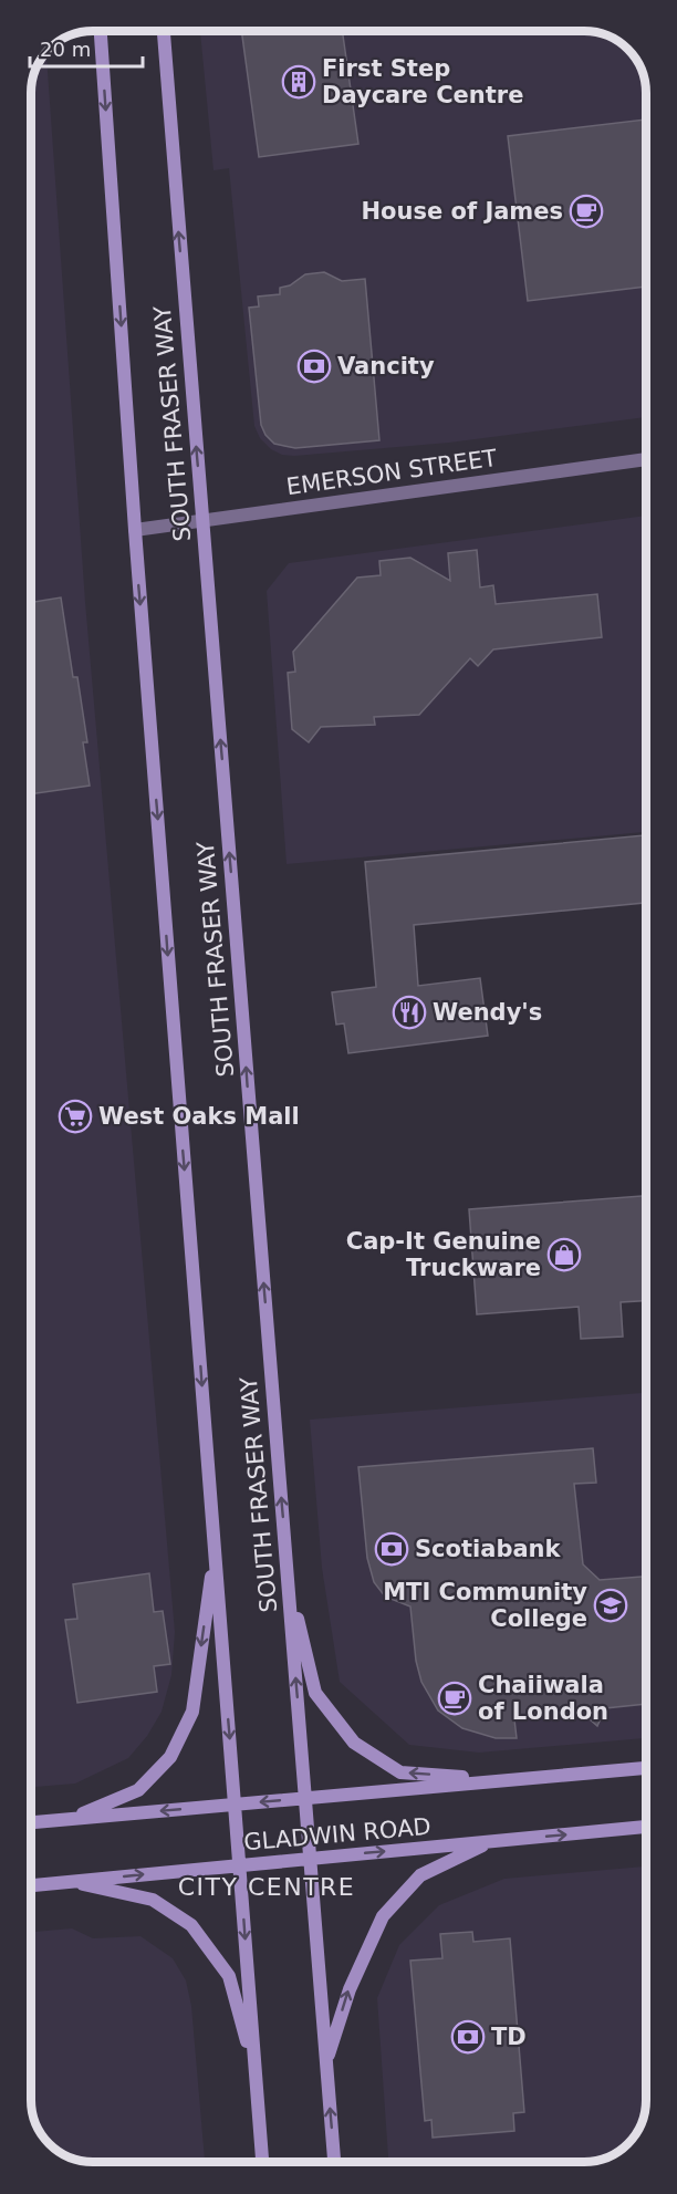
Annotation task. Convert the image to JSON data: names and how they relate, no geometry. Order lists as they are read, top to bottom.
{
  "streets": {
    "main road": ["SOUTH FRASER WAY", "GLADWIN ROAD"],
    "street": ["EMERSON STREET"]
  },
  "crossings": [
    ["SOUTH FRASER WAY", "EMERSON STREET"],
    ["SOUTH FRASER WAY", "GLADWIN ROAD"]
  ],
  "districts": ["CITY CENTRE"],
  "places": {
    "building": ["First Step Daycare Centre"],
    "cafe": ["House of James", "Chaiiwala of London"],
    "bank": ["Vancity", "Scotiabank", "TD"],
    "restaurant": ["Wendy's"],
    "supermarket": ["West Oaks Mall"],
    "shop": ["Cap-It Genuine Truckware"],
    "school or university": ["MTI Community College"]
  },
  "scale_bar": "20 m"
}
